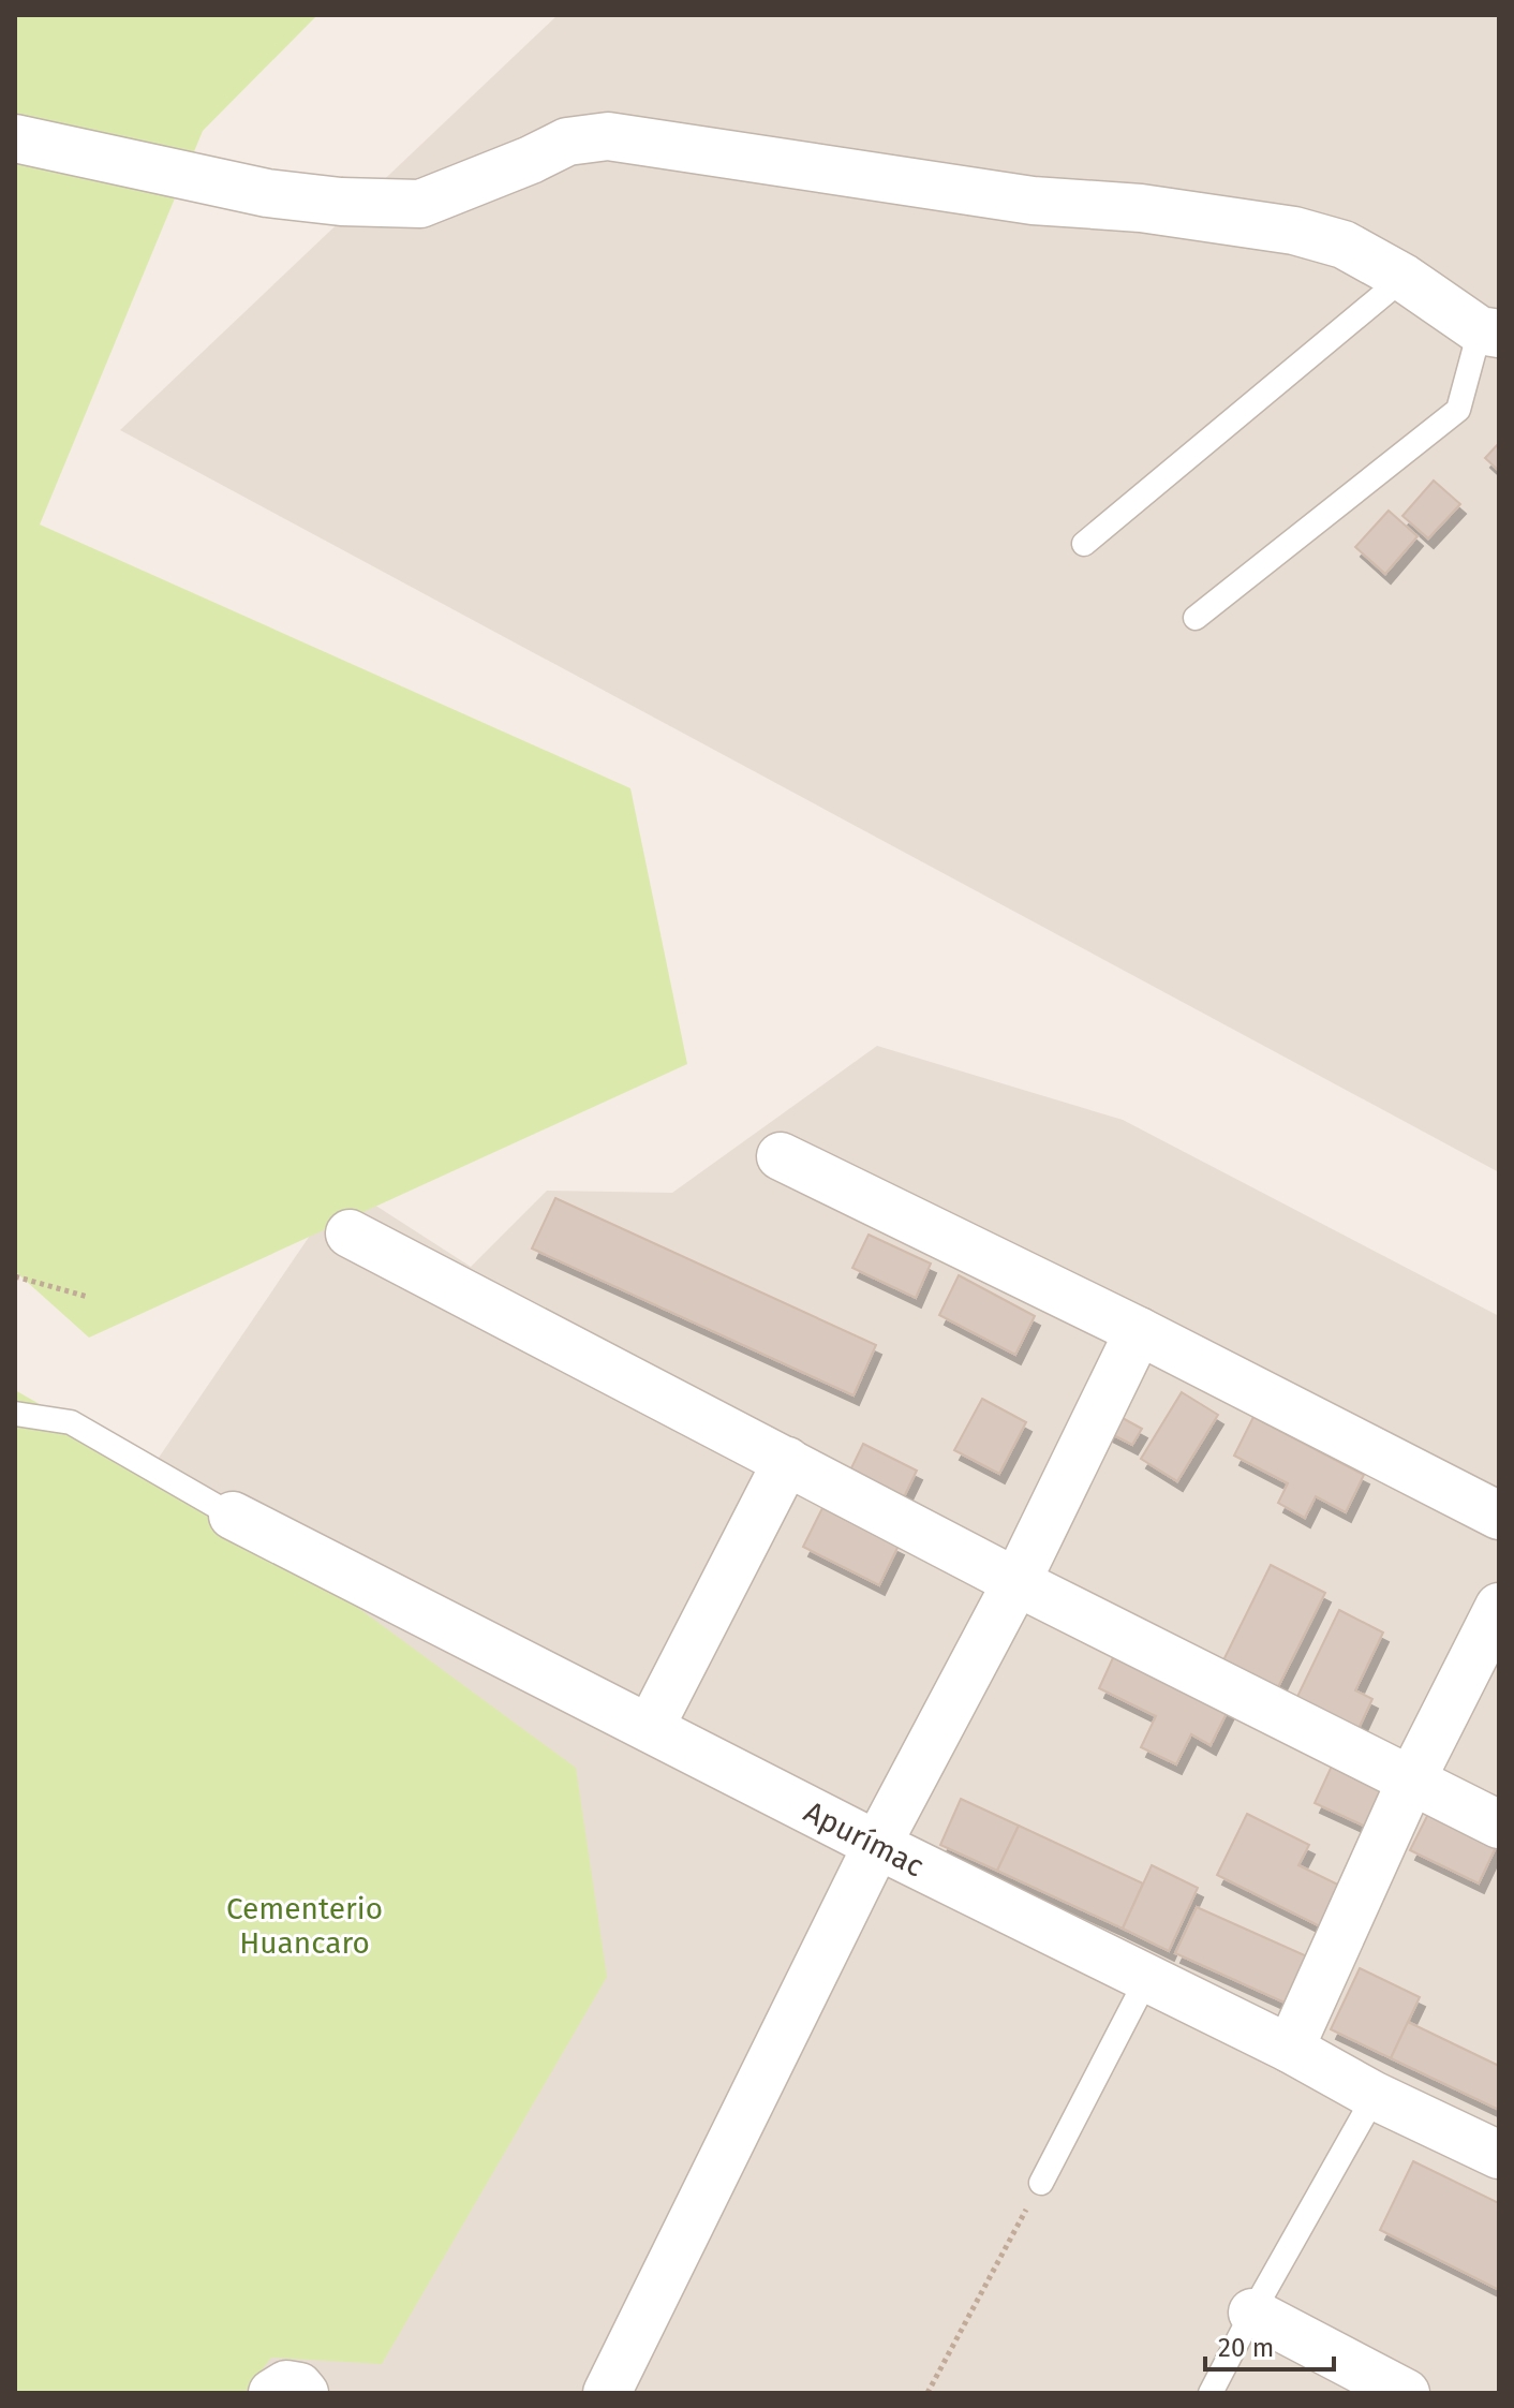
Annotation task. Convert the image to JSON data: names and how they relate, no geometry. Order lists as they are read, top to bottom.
{
  "streets": {
    "street": ["Apurímac"]
  },
  "parks": ["Cementerio Huancaro"],
  "scale_bar": "20 m"
}
